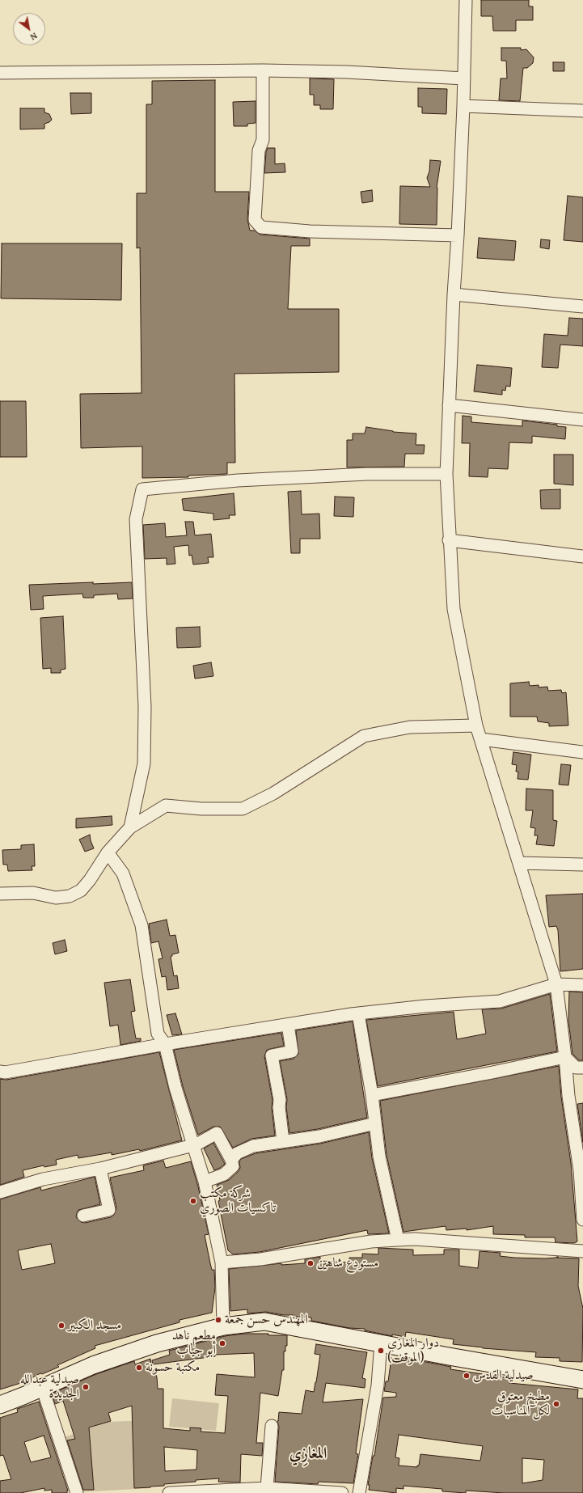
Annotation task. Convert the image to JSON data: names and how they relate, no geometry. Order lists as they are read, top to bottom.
{
  "districts": ["المغازِي"],
  "places": [
    "شركة مكتب تاكسيات الصوري",
    "مستودع شاهين",
    "المهندس حسن جمعة",
    "مسجد الكبير",
    "مطعم ناهد أبو جياب",
    "دوار المغازي (الموقف)",
    "مكتبة حسونة",
    "صيدلية القدس",
    "صيدلية عبدالله الجديدة",
    "مطبخ معتوق لكل المناسبات"
  ],
  "north": "bottom right"
}
